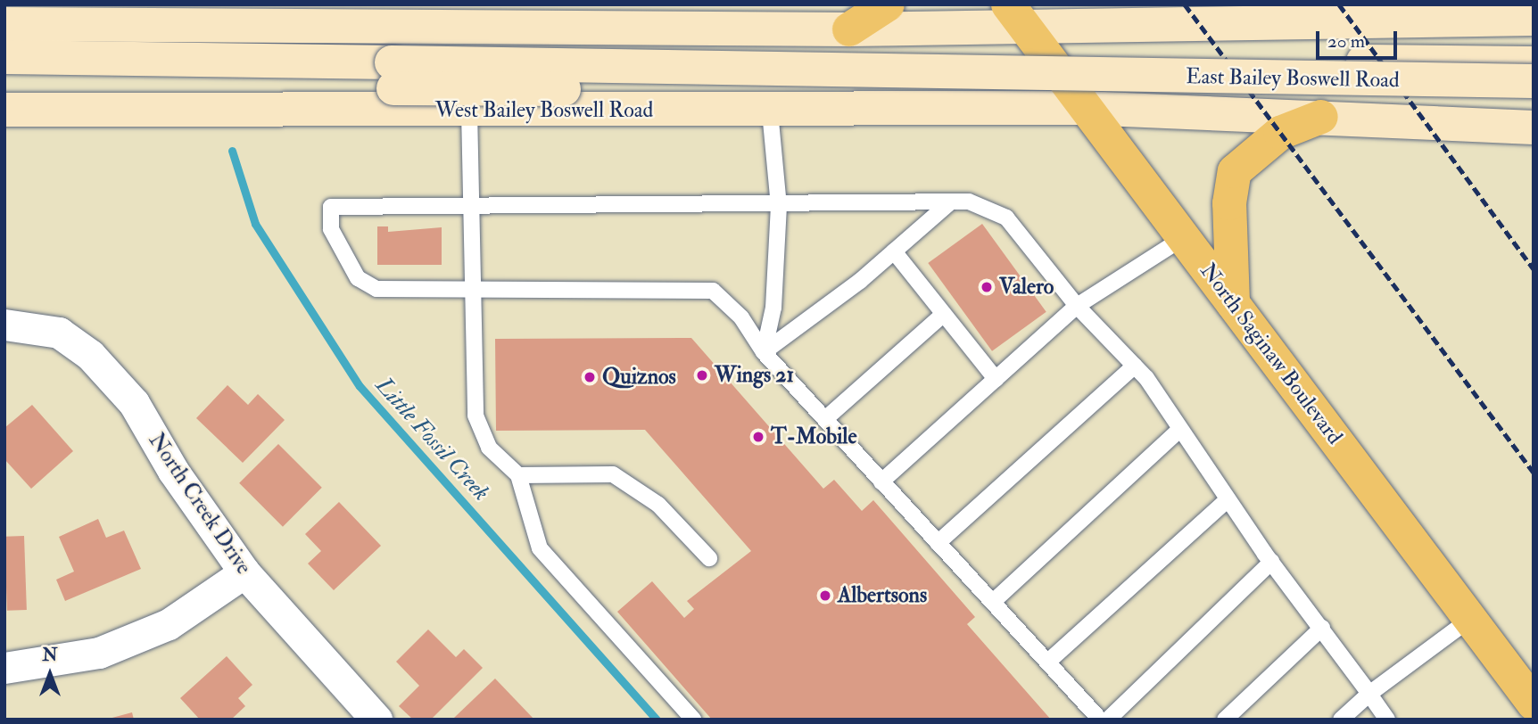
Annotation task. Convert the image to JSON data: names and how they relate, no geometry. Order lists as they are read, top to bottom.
{
  "streets": {
    "main road": ["East Bailey Boswell Road", "West Bailey Boswell Road", "North Saginaw Boulevard"],
    "street": ["North Creek Drive"]
  },
  "crossings": [
    ["East Bailey Boswell Road", "West Bailey Boswell Road"],
    ["East Bailey Boswell Road", "North Saginaw Boulevard"],
    ["West Bailey Boswell Road", "North Saginaw Boulevard"]
  ],
  "water": ["Little Fossil Creek"],
  "places": [
    "Valero",
    "Wings 21",
    "Quiznos",
    "T-Mobile",
    "Albertsons"
  ],
  "scale_bar": "20 m",
  "north": "top"
}
